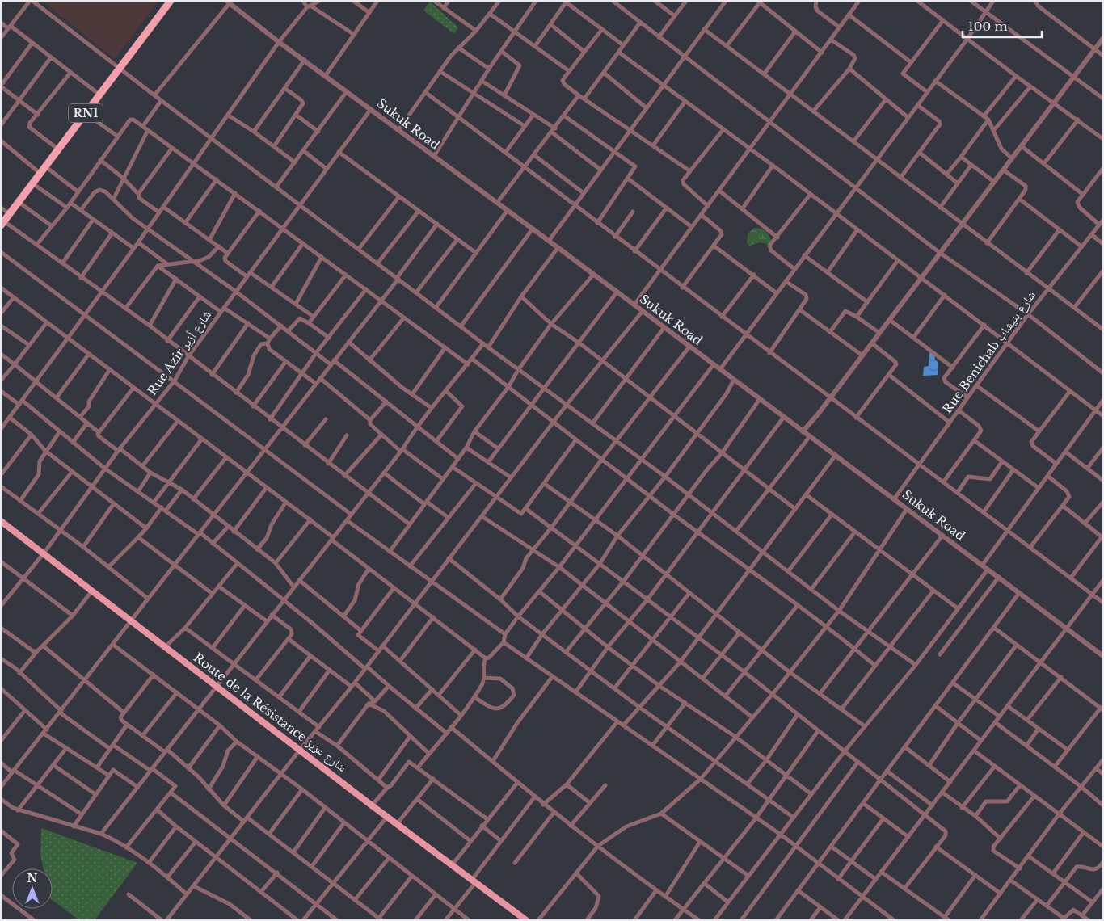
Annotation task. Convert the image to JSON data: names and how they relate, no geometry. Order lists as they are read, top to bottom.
{
  "streets": {
    "highway": ["RN1"],
    "main road": ["Route de la Résistance شارع عزيز"],
    "street": ["Sukuk Road", "Rue Benichab شارع بنيشاب", "Rue Azir شارع أزير"]
  },
  "crossings": [
    ["Sukuk Road", "Rue Benichab شارع بنيشاب"],
    ["Sukuk Road", "Rue Azir شارع أزير"],
    ["Rue Azir شارع أزير", "Route de la Résistance شارع عزيز"]
  ],
  "scale_bar": "100 m",
  "north": "top"
}
